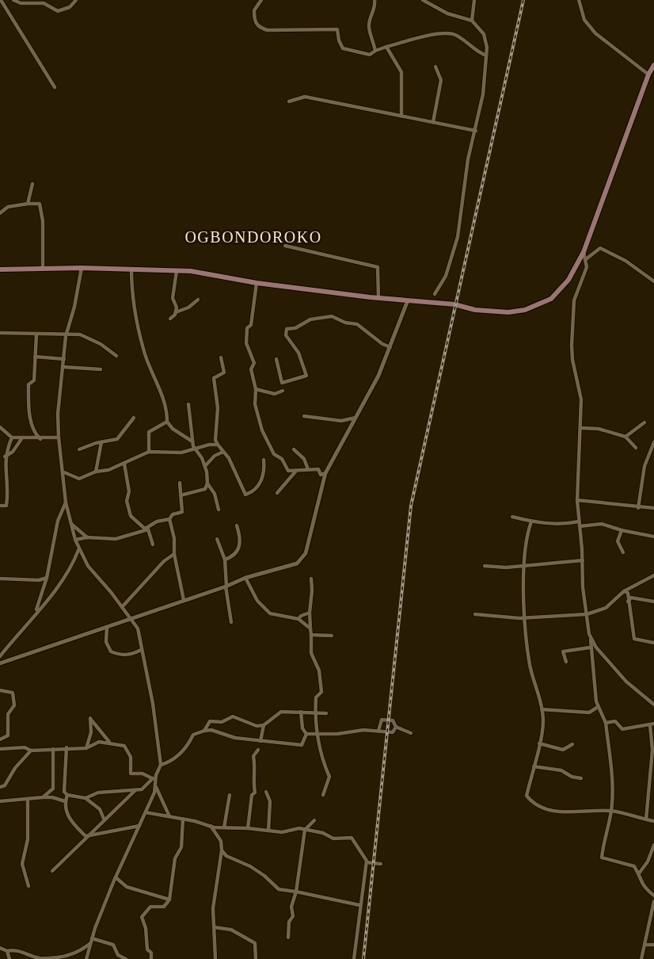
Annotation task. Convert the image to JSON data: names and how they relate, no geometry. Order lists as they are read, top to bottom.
{
  "districts": ["OGBONDOROKO"]
}
